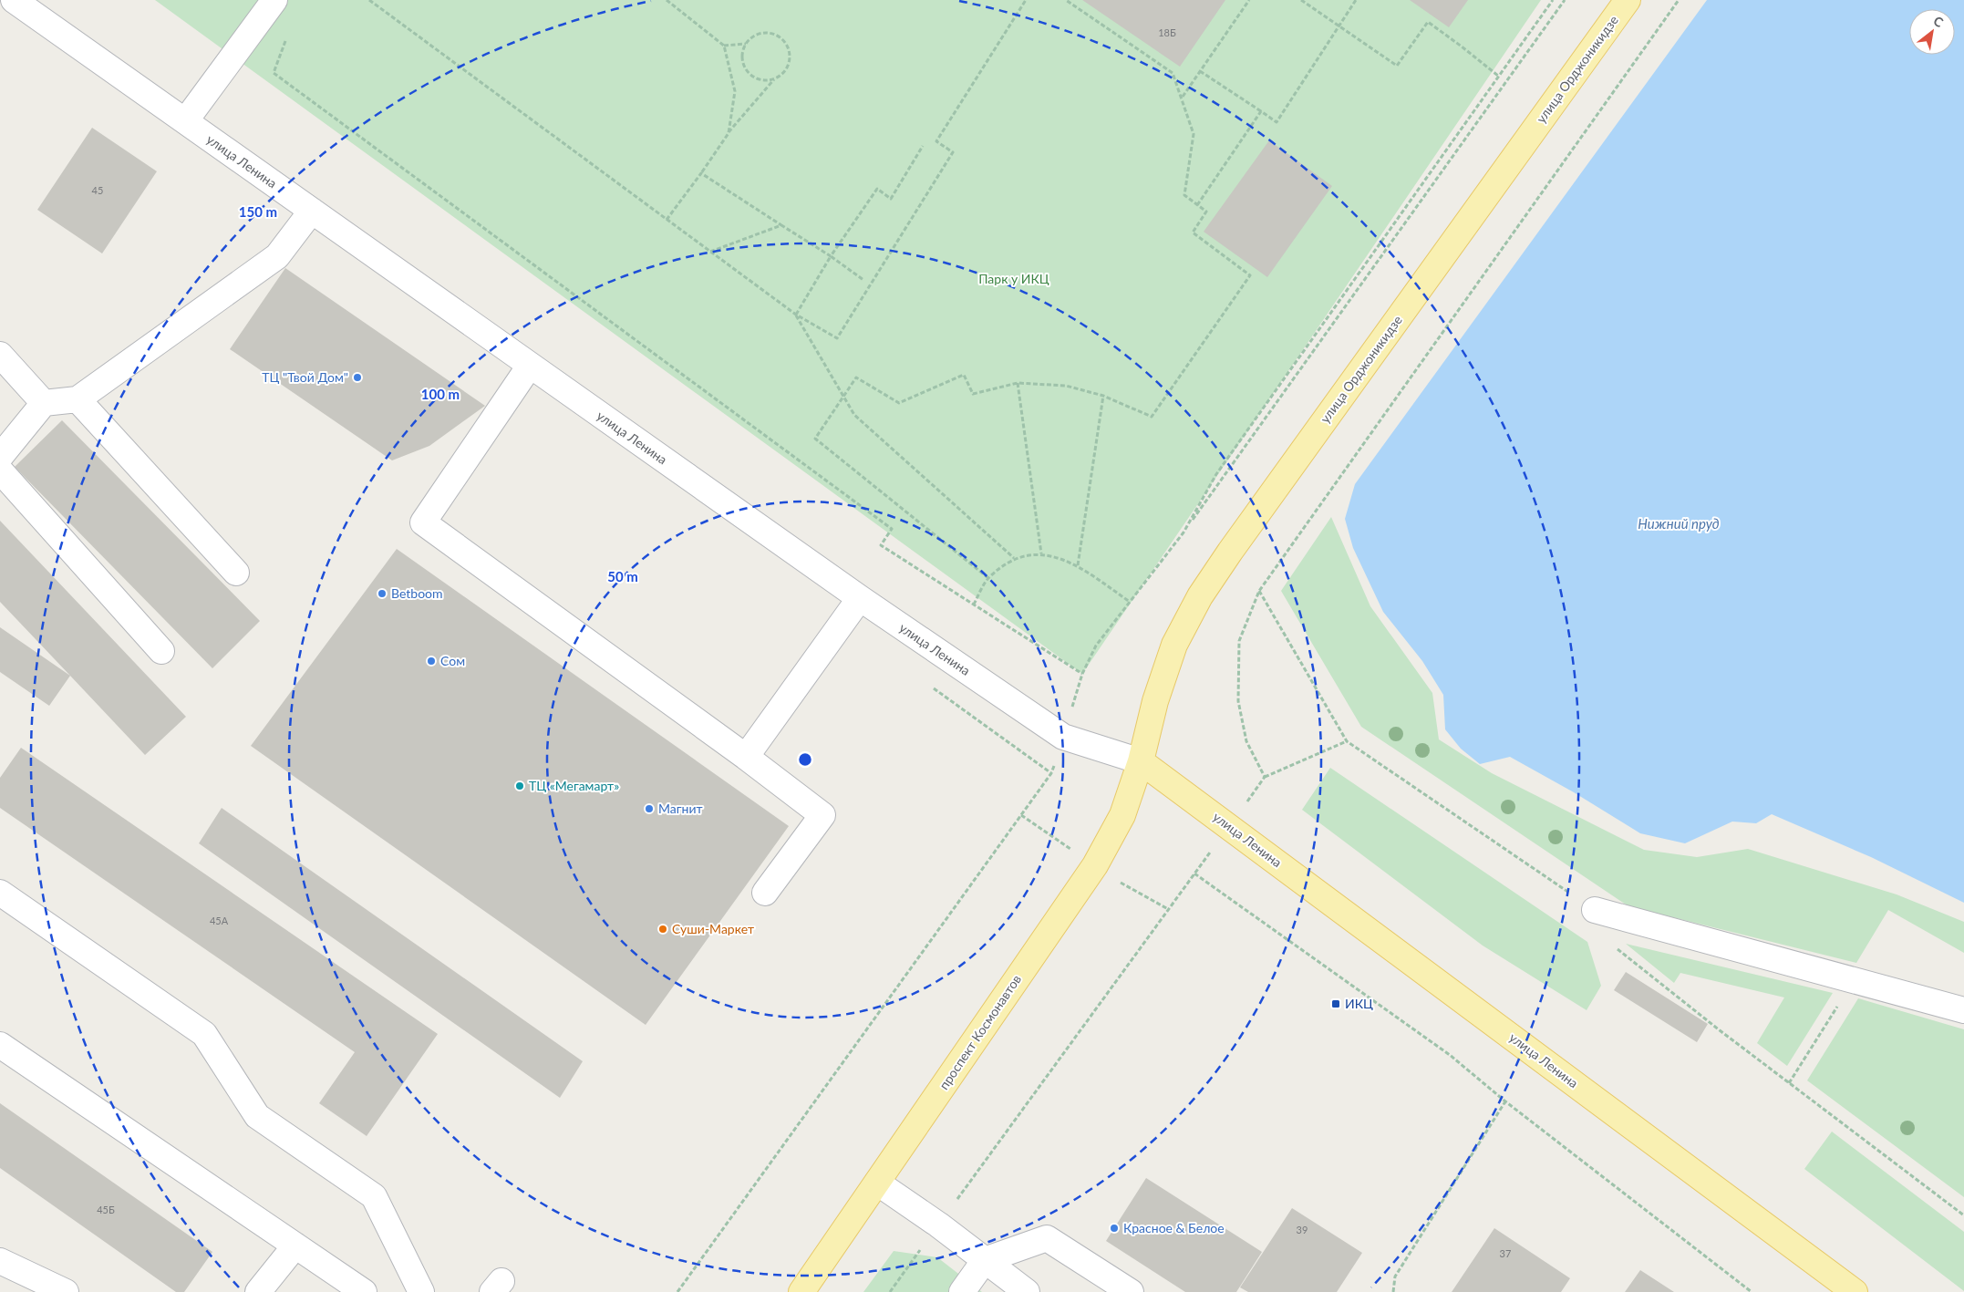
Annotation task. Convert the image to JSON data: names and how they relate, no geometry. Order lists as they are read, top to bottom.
{
  "streets": {
    "main road": ["улица Орджоникидзе", "улица Ленина", "проспект Космонавтов"]
  },
  "crossings": [
    ["улица Орджоникидзе", "улица Ленина"],
    ["улица Орджоникидзе", "проспект Космонавтов"],
    ["улица Ленина", "проспект Космонавтов"]
  ],
  "water": ["Нижний пруд"],
  "parks": ["Парк у ИКЦ"],
  "places": {
    "other": [
      "ТЦ \"Твой Дом\"",
      "Betboom",
      "Сом",
      "ТЦ «Мегамарт»",
      "Магнит",
      "Суши-Маркет",
      "Красное & Белое"
    ],
    "transit": ["ИКЦ"]
  },
  "house_numbers": [
    "18Б",
    "45",
    "45А",
    "45Б",
    "39",
    "37"
  ],
  "north": "top right",
  "rings": ["150 m", "100 m", "50 m"]
}
